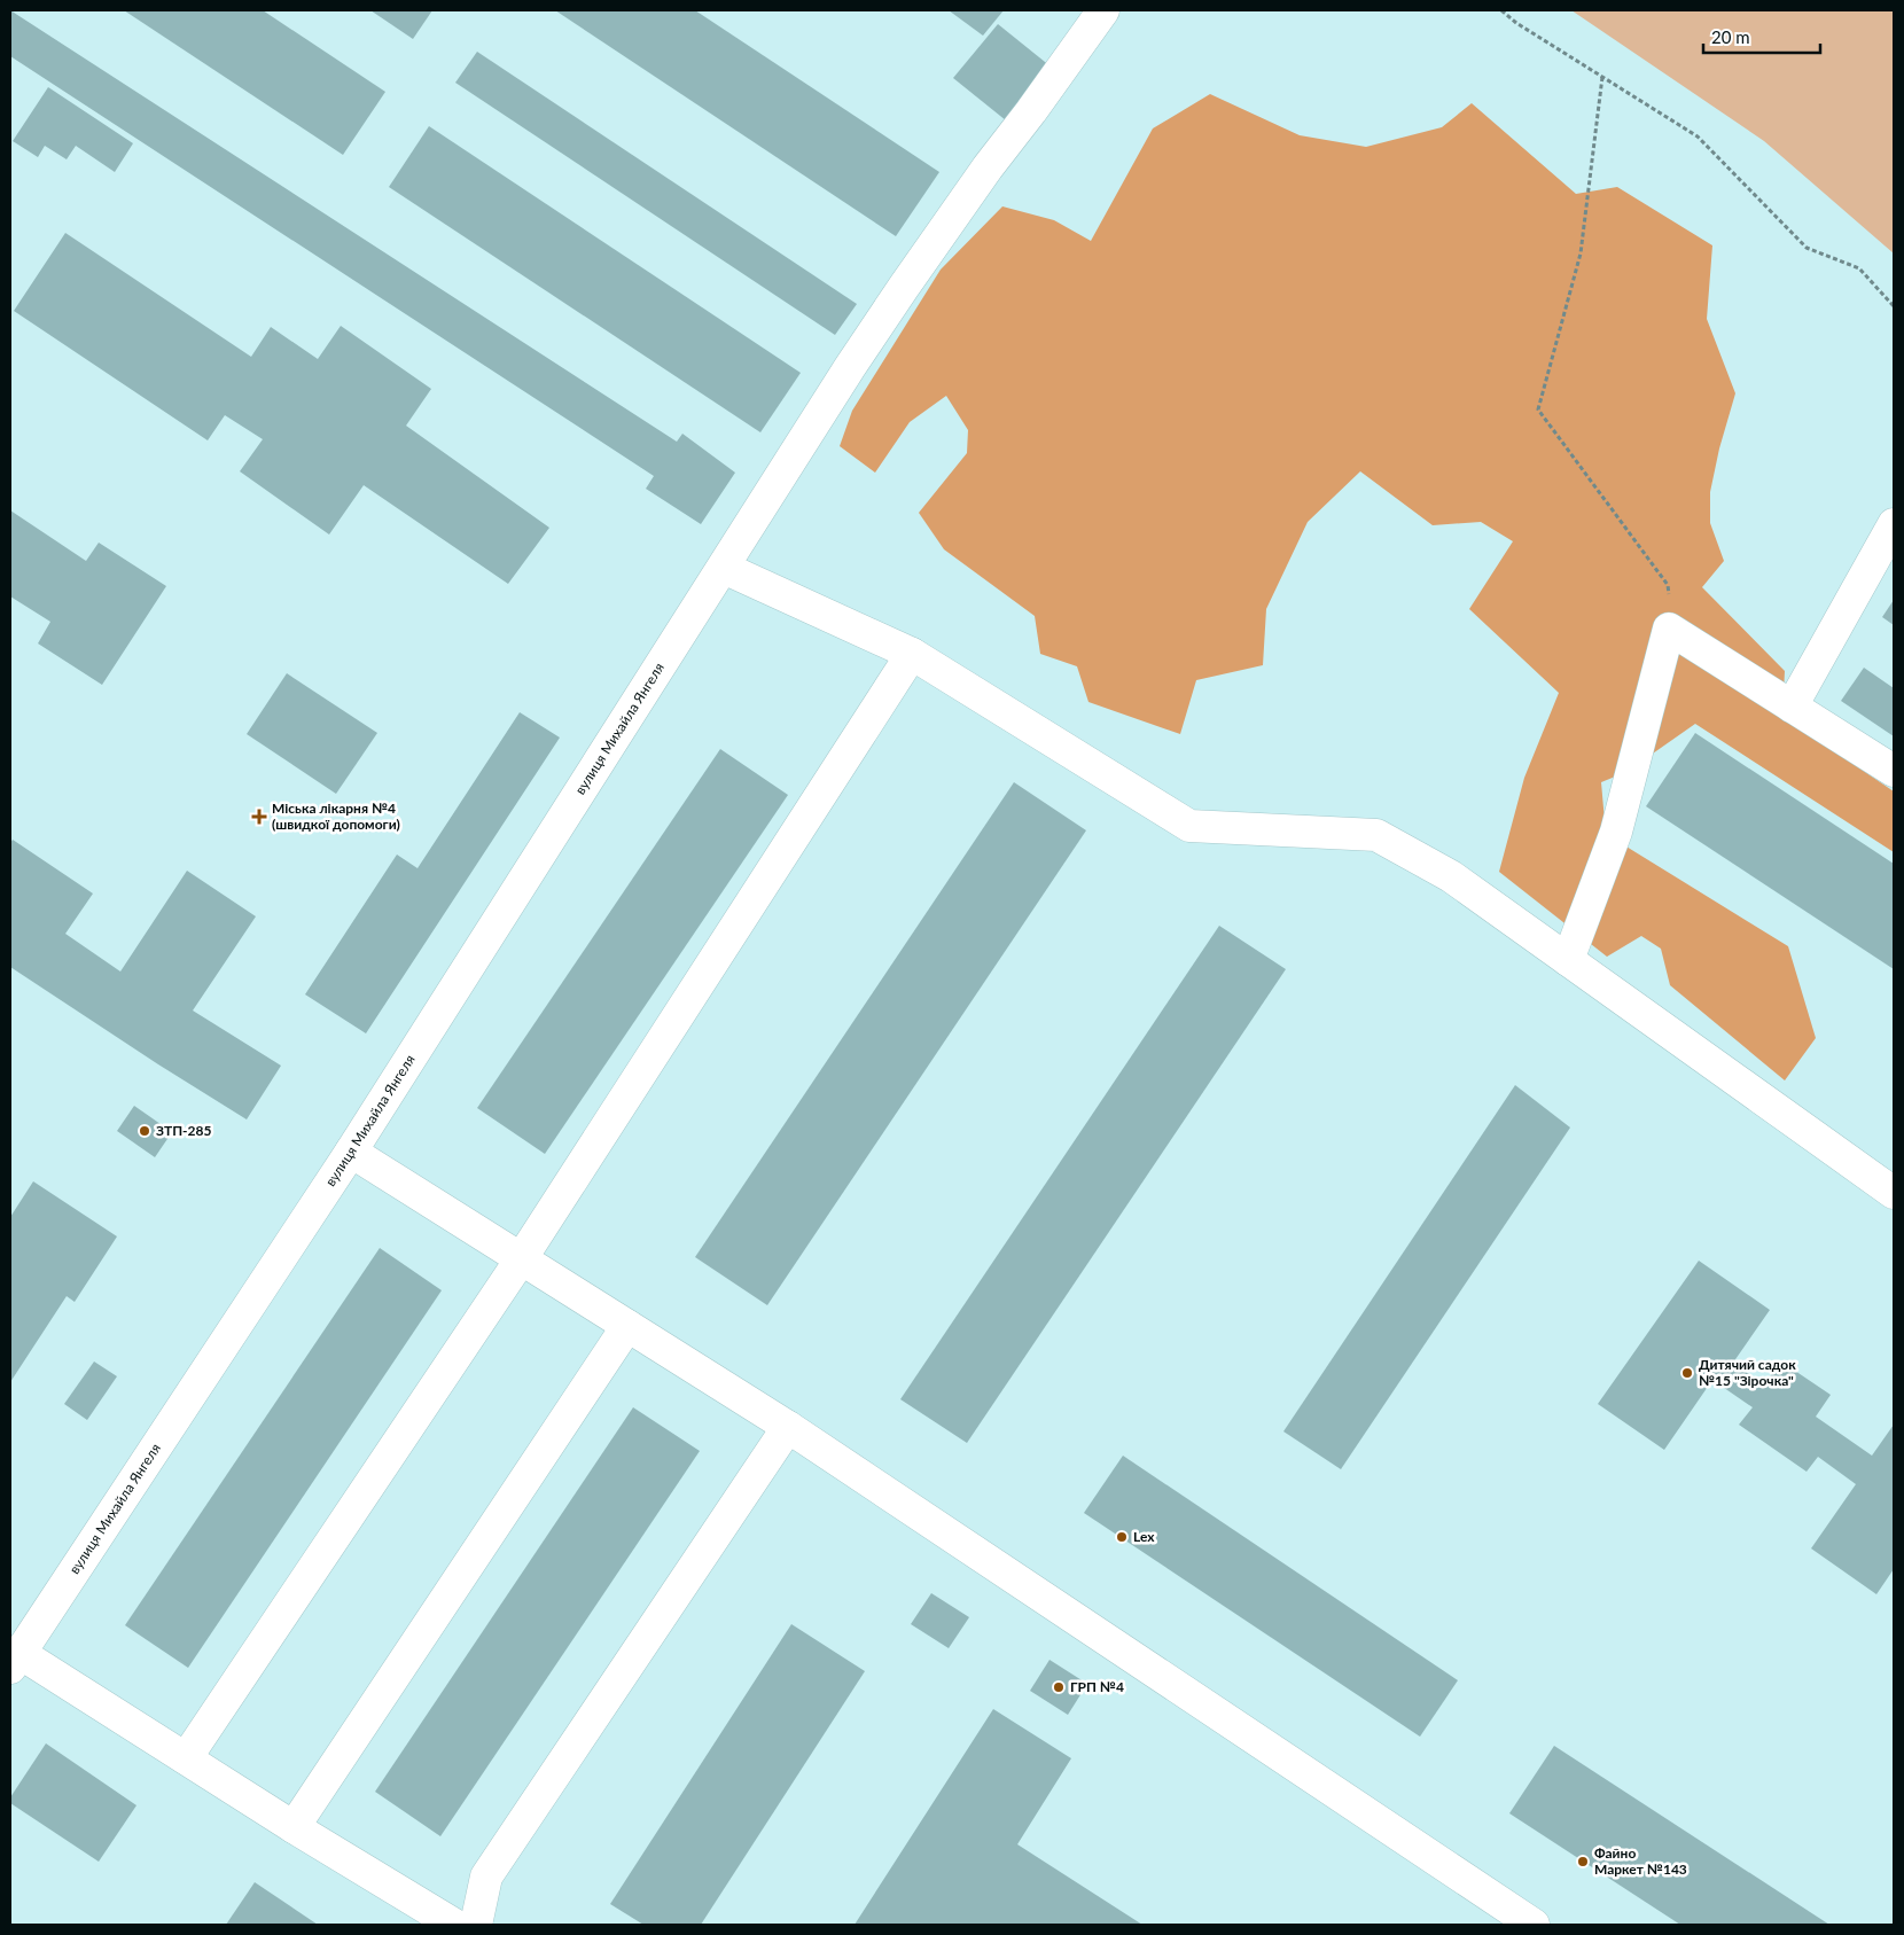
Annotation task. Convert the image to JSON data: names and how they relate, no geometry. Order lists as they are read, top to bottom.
{
  "streets": {
    "street": ["вулиця Михайла Янгеля"]
  },
  "places": {
    "health": ["Міська лікарня №4 (швидкої допомоги)"],
    "other": [
      "ЗТП-285",
      "Дитячий садок №15 \"Зірочка\"",
      "Lex",
      "ГРП №4",
      "Файно Маркет №143"
    ]
  },
  "scale_bar": "20 m"
}
